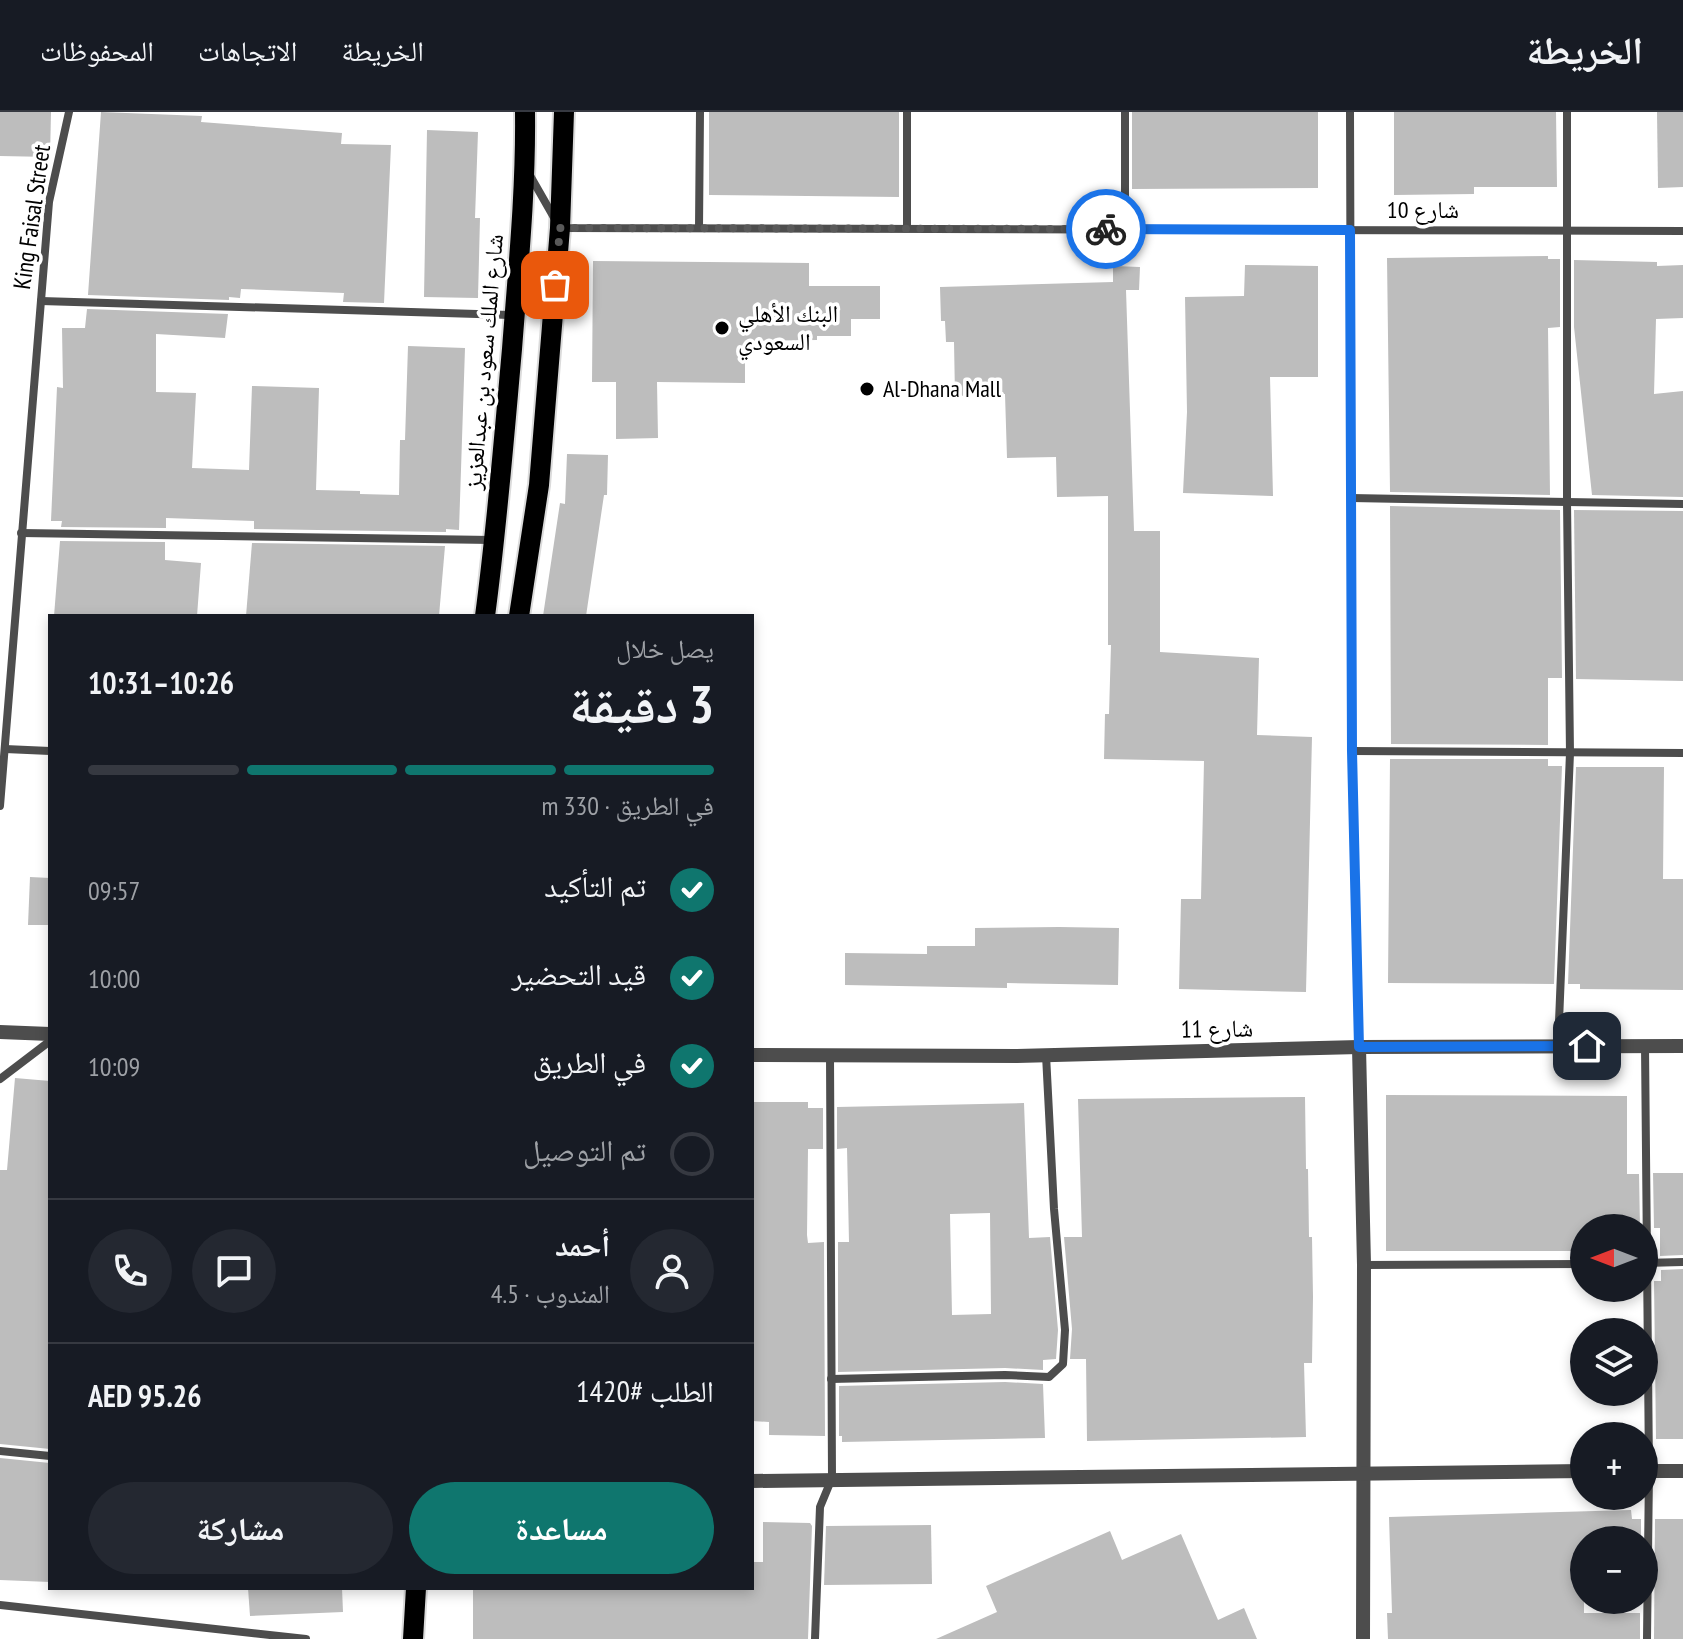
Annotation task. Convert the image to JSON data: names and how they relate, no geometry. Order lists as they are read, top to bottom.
{
  "streets": {
    "main road": ["شارع الملك سعود بن عبدالعزيز"],
    "street": ["شارع 10", "King Faisal Street", "شارع 11"]
  },
  "places": ["البنك الأهلي السعودي", "Al-Dhana Mall"],
  "north": "left",
  "page": {
    "header": "الخريطة",
    "nav": ["الخريطة", "الاتجاهات", "المحفوظات"],
    "heading": ["3 دقيقة", "يصل خلال", "10:26–10:31"],
    "panel": [
      "أحمد",
      "المندوب · 4.5",
      "الطلب #1420",
      "AED 95.26"
    ],
    "bar": "في الطريق · 330 m",
    "list": [
      ["تم التأكيد", "09:57"],
      ["قيد التحضير", "10:00"],
      ["في الطريق", "10:09"],
      "تم التوصيل"
    ],
    "map_buttons": ["+", "−"],
    "buttons": ["مساعدة", "مشاركة"]
  }
}
